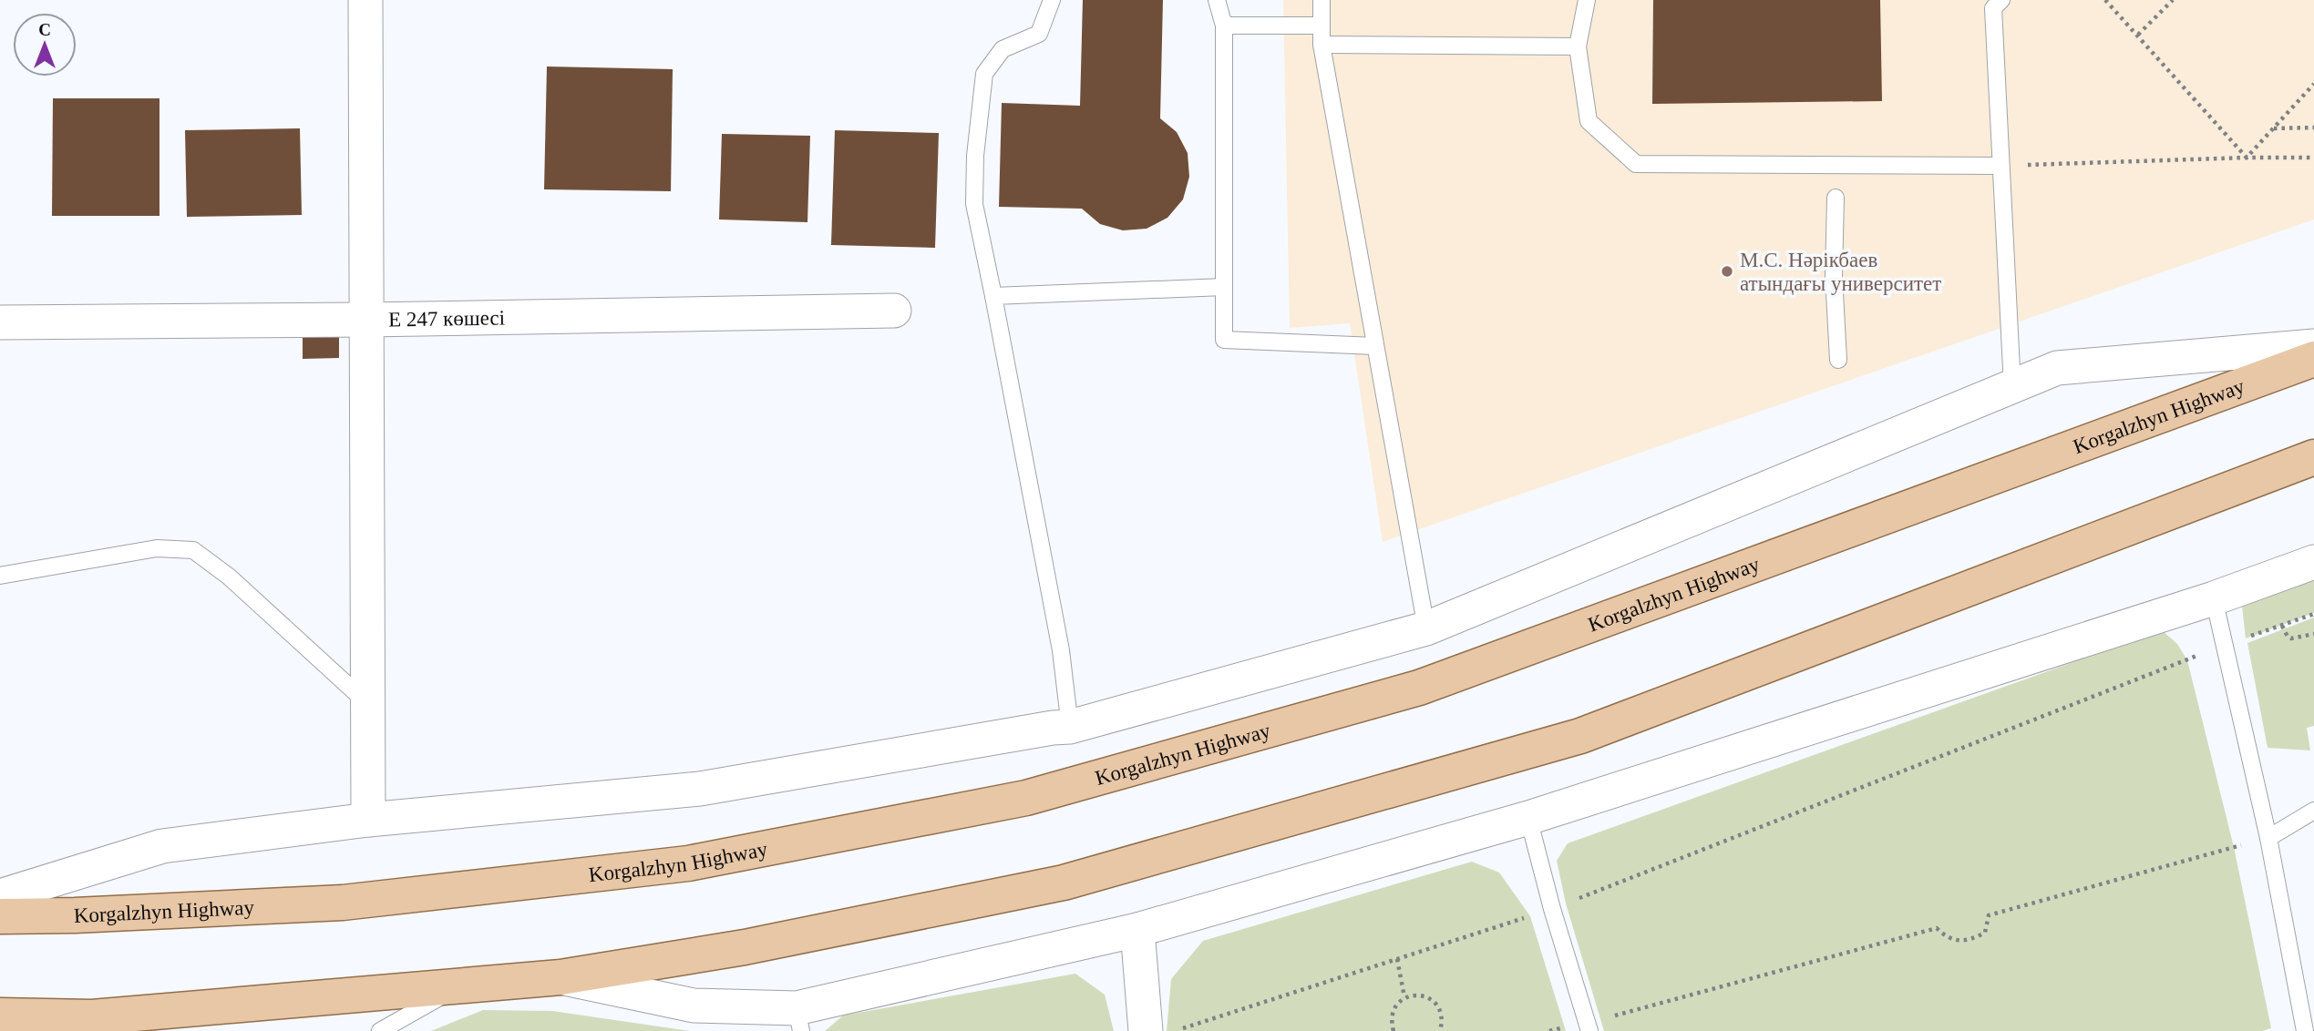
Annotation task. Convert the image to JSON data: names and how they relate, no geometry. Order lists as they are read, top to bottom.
{
  "streets": {
    "main road": ["Korgalzhyn Highway"],
    "street": ["Е 247 көшесі"]
  },
  "places": ["М.С. Нәрікбаев атындағы университет"],
  "north": "top"
}
